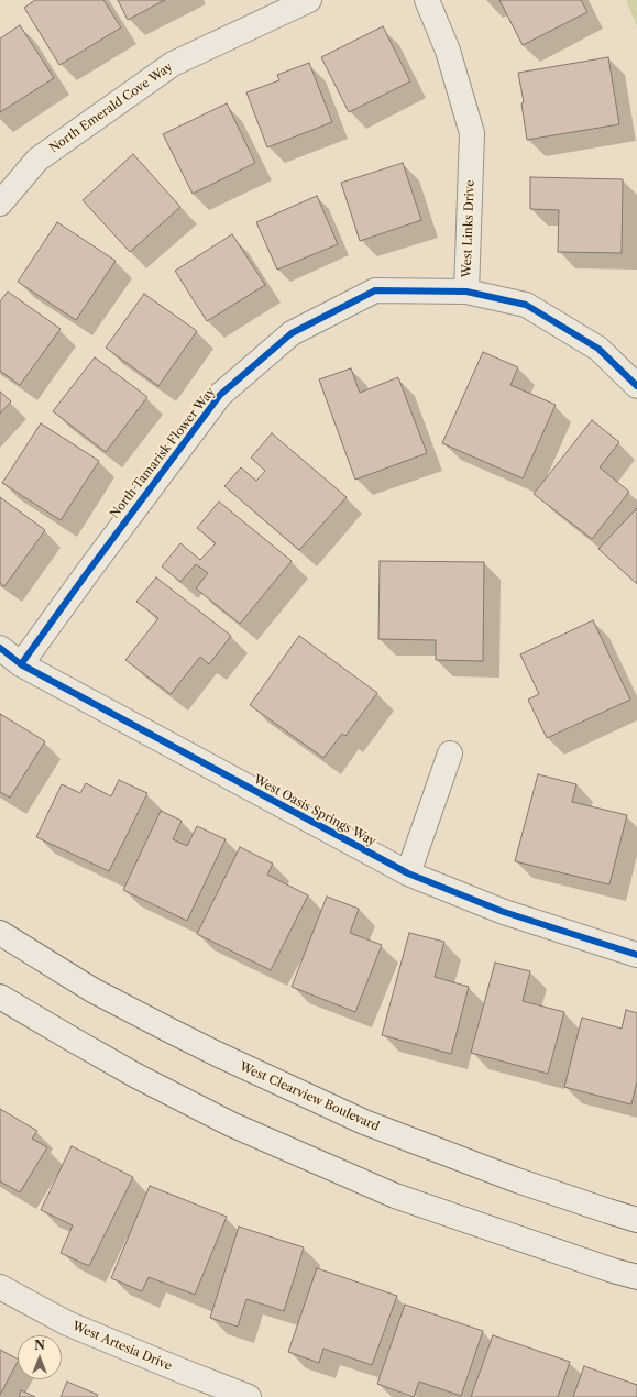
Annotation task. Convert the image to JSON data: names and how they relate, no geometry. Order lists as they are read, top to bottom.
{
  "streets": {
    "street": [
      "North Emerald Cove Way",
      "West Links Drive",
      "North Tamarisk Flower Way",
      "West Oasis Springs Way",
      "West Clearview Boulevard",
      "West Artesia Drive"
    ]
  },
  "crossings": [
    ["West Links Drive", "North Tamarisk Flower Way"],
    ["North Tamarisk Flower Way", "West Oasis Springs Way"]
  ],
  "north": "top"
}
